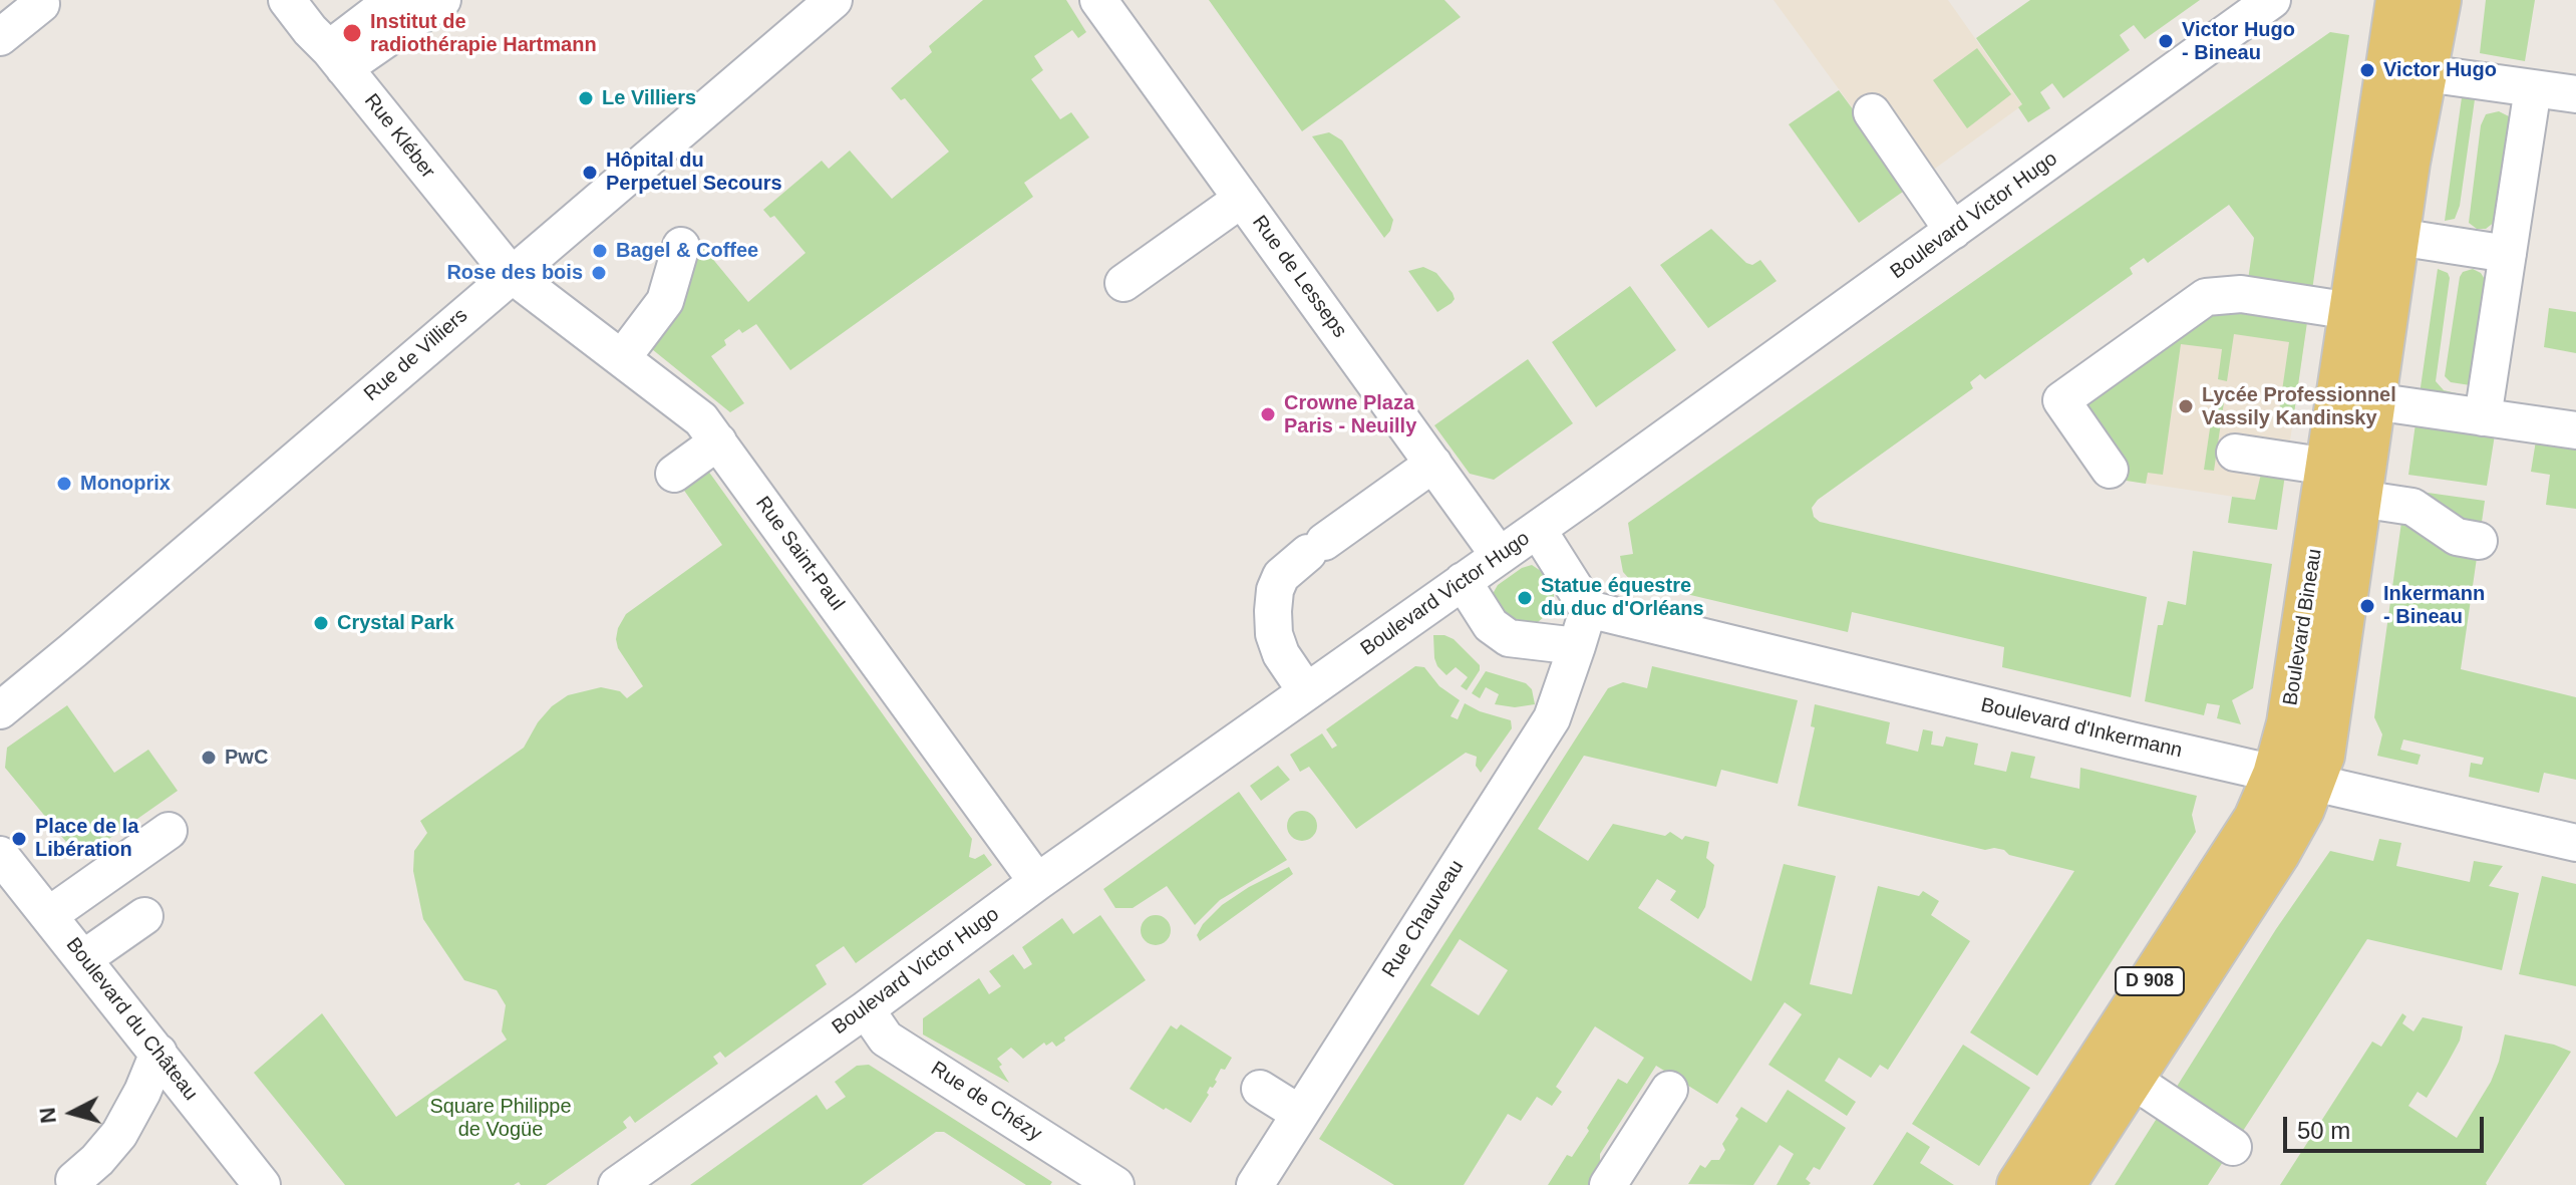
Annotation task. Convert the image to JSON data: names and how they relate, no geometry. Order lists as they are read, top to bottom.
{
  "streets": {
    "main road": ["Boulevard Bineau", "D 908"],
    "street": [
      "Rue Kléber",
      "Boulevard Victor Hugo",
      "Rue de Lesseps",
      "Rue de Villiers",
      "Rue Saint-Paul",
      "Boulevard d'Inkermann",
      "Rue Chauveau",
      "Boulevard du Château",
      "Rue de Chézy"
    ]
  },
  "crossings": [
    ["Rue Kléber", "Rue de Villiers"],
    ["Rue Kléber", "Rue Saint-Paul"],
    ["Boulevard Victor Hugo", "Rue de Lesseps"],
    ["Boulevard Victor Hugo", "Rue Saint-Paul"],
    ["Boulevard Victor Hugo", "Rue de Chézy"],
    ["Rue de Villiers", "Rue Saint-Paul"],
    ["Boulevard Bineau", "Boulevard d'Inkermann"],
    ["Boulevard d'Inkermann", "Rue Chauveau"]
  ],
  "parks": ["Square Philippe de Vogüe"],
  "places": [
    "Institut de radiothérapie Hartmann",
    "Victor Hugo - Bineau",
    "Victor Hugo",
    "Le Villiers",
    "Hôpital du Perpetuel Secours",
    "Bagel & Coffee",
    "Rose des bois",
    "Lycée Professionnel Vassily Kandinsky",
    "Crowne Plaza Paris - Neuilly",
    "Monoprix",
    "Statue équestre du duc d'Orléans",
    "Inkermann - Bineau",
    "Crystal Park",
    "PwC",
    "Place de la Libération"
  ],
  "scale_bar": "50 m",
  "north": "left"
}
